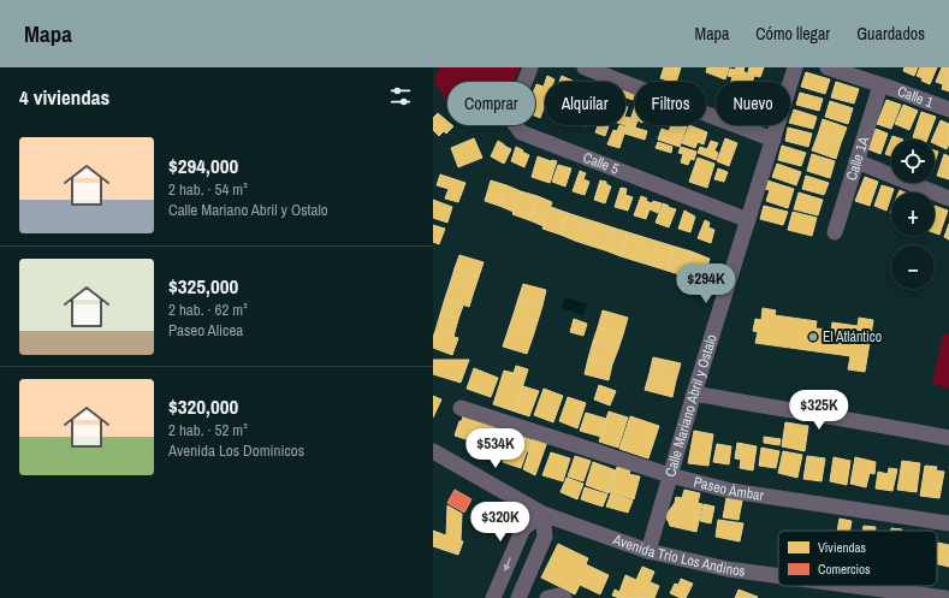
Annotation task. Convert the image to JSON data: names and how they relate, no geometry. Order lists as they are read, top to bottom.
{
  "streets": {
    "street": [
      "Calle 1",
      "Calle 1A",
      "Calle 5",
      "Calle Mariano Abril y Ostalo",
      "Paseo Ámbar",
      "Avenida Trío Los Andinos"
    ]
  },
  "crossings": [
    ["Calle 1", "Calle 1A"],
    ["Calle 5", "Calle Mariano Abril y Ostalo"],
    ["Calle Mariano Abril y Ostalo", "Paseo Ámbar"],
    ["Calle Mariano Abril y Ostalo", "Avenida Trío Los Andinos"]
  ],
  "places": ["El Atlántico"],
  "legend": ["Viviendas", "Comercios"],
  "page": {
    "header": "Mapa",
    "nav": ["Mapa", "Cómo llegar", "Guardados"],
    "heading": "4 viviendas",
    "chip": [
      "Comprar",
      "Alquilar",
      "Filtros",
      "Nuevo"
    ],
    "list": [
      {
        "name": "$294,000",
        "note": "2 hab. · 54 m² · Calle Mariano Abril y Ostalo"
      },
      {
        "name": "$325,000",
        "note": "2 hab. · 62 m² · Paseo Alicea"
      },
      {
        "name": "$320,000",
        "note": "2 hab. · 52 m² · Avenida Los Dominicos"
      }
    ],
    "map_buttons": ["+", "−"],
    "price": [
      "$294K",
      "$325K",
      "$534K",
      "$320K"
    ]
  }
}
